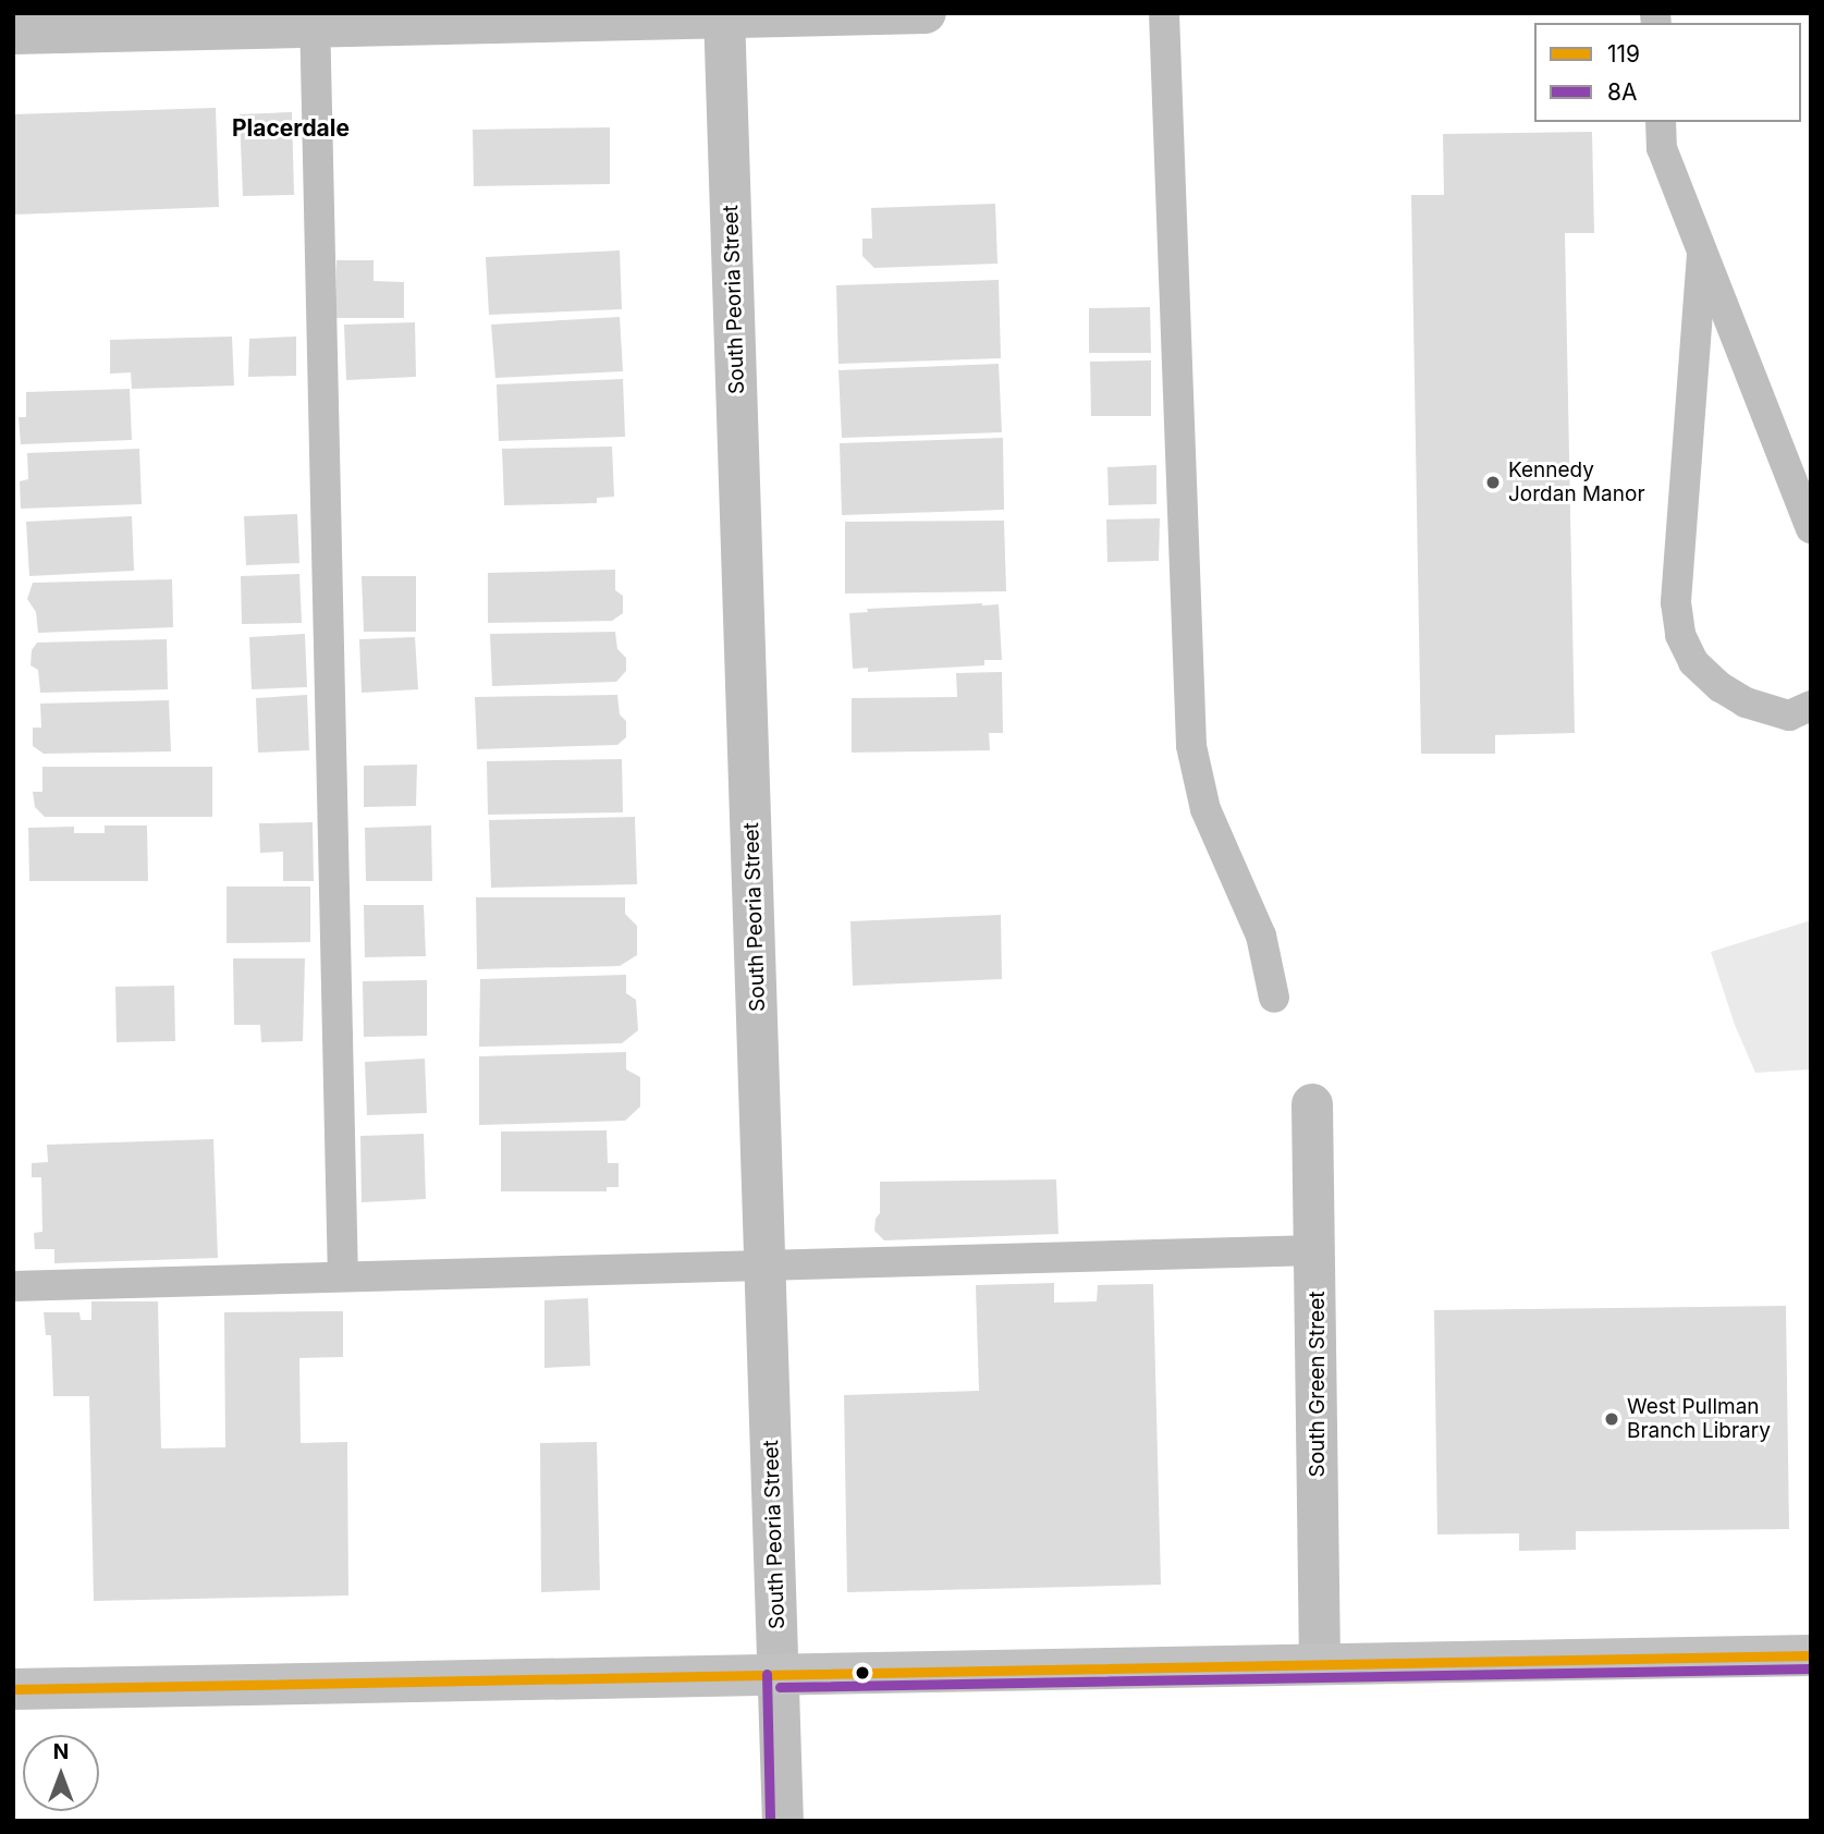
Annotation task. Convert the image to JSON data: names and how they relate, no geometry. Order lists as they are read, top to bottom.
{
  "streets": {
    "street": ["South Peoria Street", "South Green Street"]
  },
  "districts": ["Placerdale"],
  "places": ["Kennedy Jordan Manor", "West Pullman Branch Library"],
  "lines": ["transit line 119", "transit line 8A"],
  "legend": ["119", "8A"],
  "north": "top"
}
